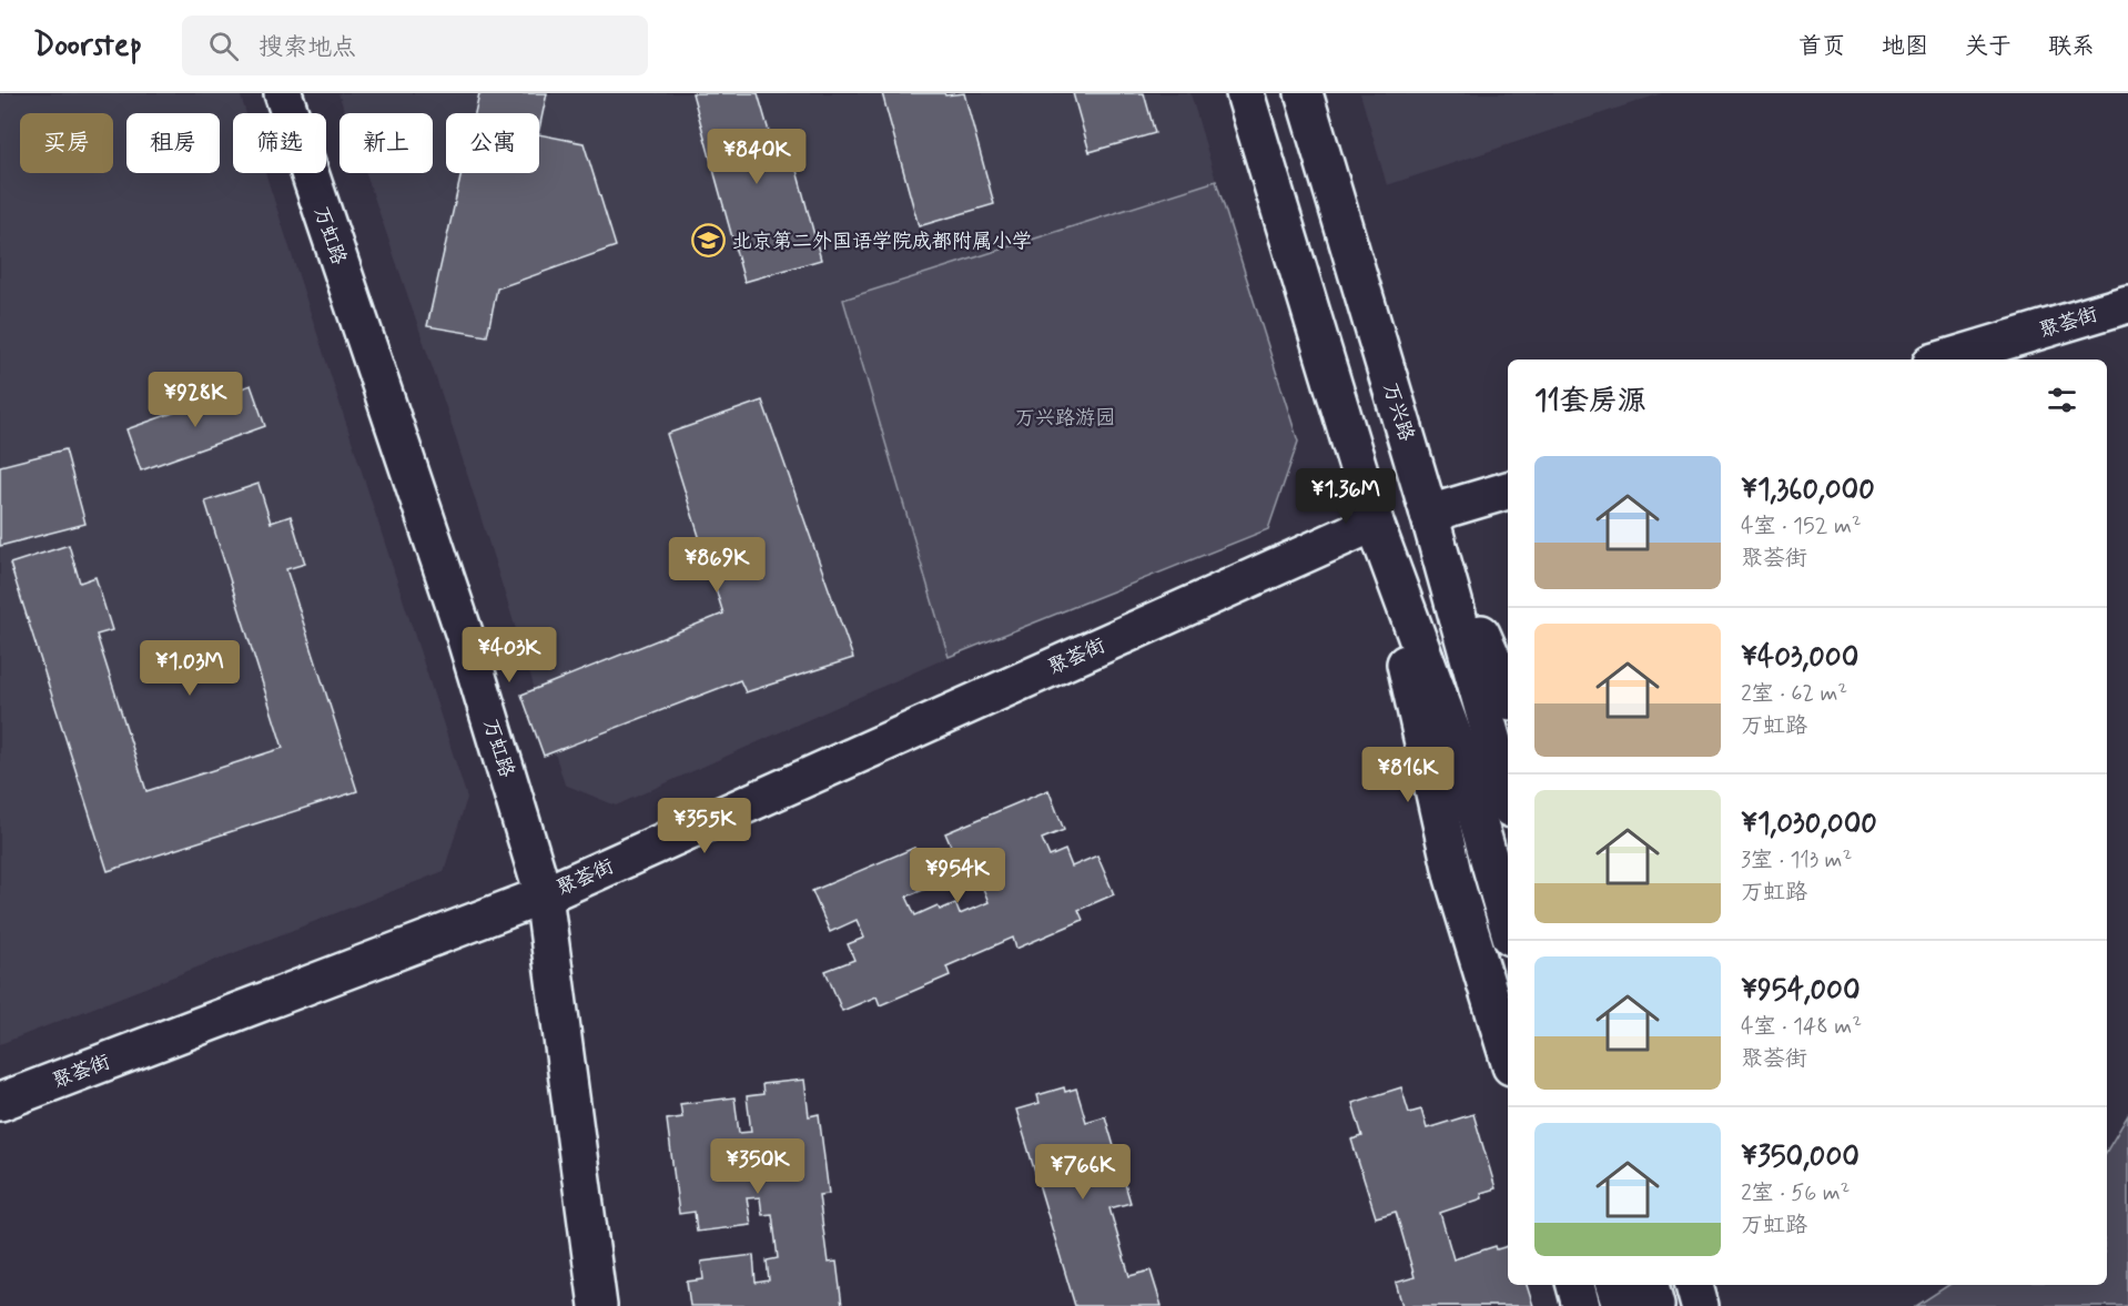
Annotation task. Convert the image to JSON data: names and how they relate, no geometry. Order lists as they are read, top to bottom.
{
  "streets": {
    "street": ["万虹路", "聚荟街", "万兴路"]
  },
  "crossings": [
    ["万虹路", "聚荟街"]
  ],
  "parks": ["万兴路游园"],
  "places": {
    "school or university": ["北京第二外国语学院成都附属小学"]
  },
  "page": {
    "header": "Doorstep",
    "search": "搜索地点",
    "nav": [
      "首页",
      "地图",
      "关于",
      "联系"
    ],
    "chip": [
      "买房",
      "租房",
      "筛选",
      "新上",
      "公寓"
    ],
    "price": [
      "¥840K",
      "¥928K",
      "¥1.36M",
      "¥869K",
      "¥403K",
      "¥1.03M",
      "¥816K",
      "¥355K",
      "¥954K",
      "¥350K",
      "¥766K"
    ],
    "heading": "11套房源",
    "list": [
      {
        "name": "¥1,360,000",
        "note": "4室 · 152 m² · 聚荟街"
      },
      {
        "name": "¥403,000",
        "note": "2室 · 62 m² · 万虹路"
      },
      {
        "name": "¥1,030,000",
        "note": "3室 · 113 m² · 万虹路"
      },
      {
        "name": "¥954,000",
        "note": "4室 · 148 m² · 聚荟街"
      },
      {
        "name": "¥350,000",
        "note": "2室 · 56 m² · 万虹路"
      }
    ]
  }
}
